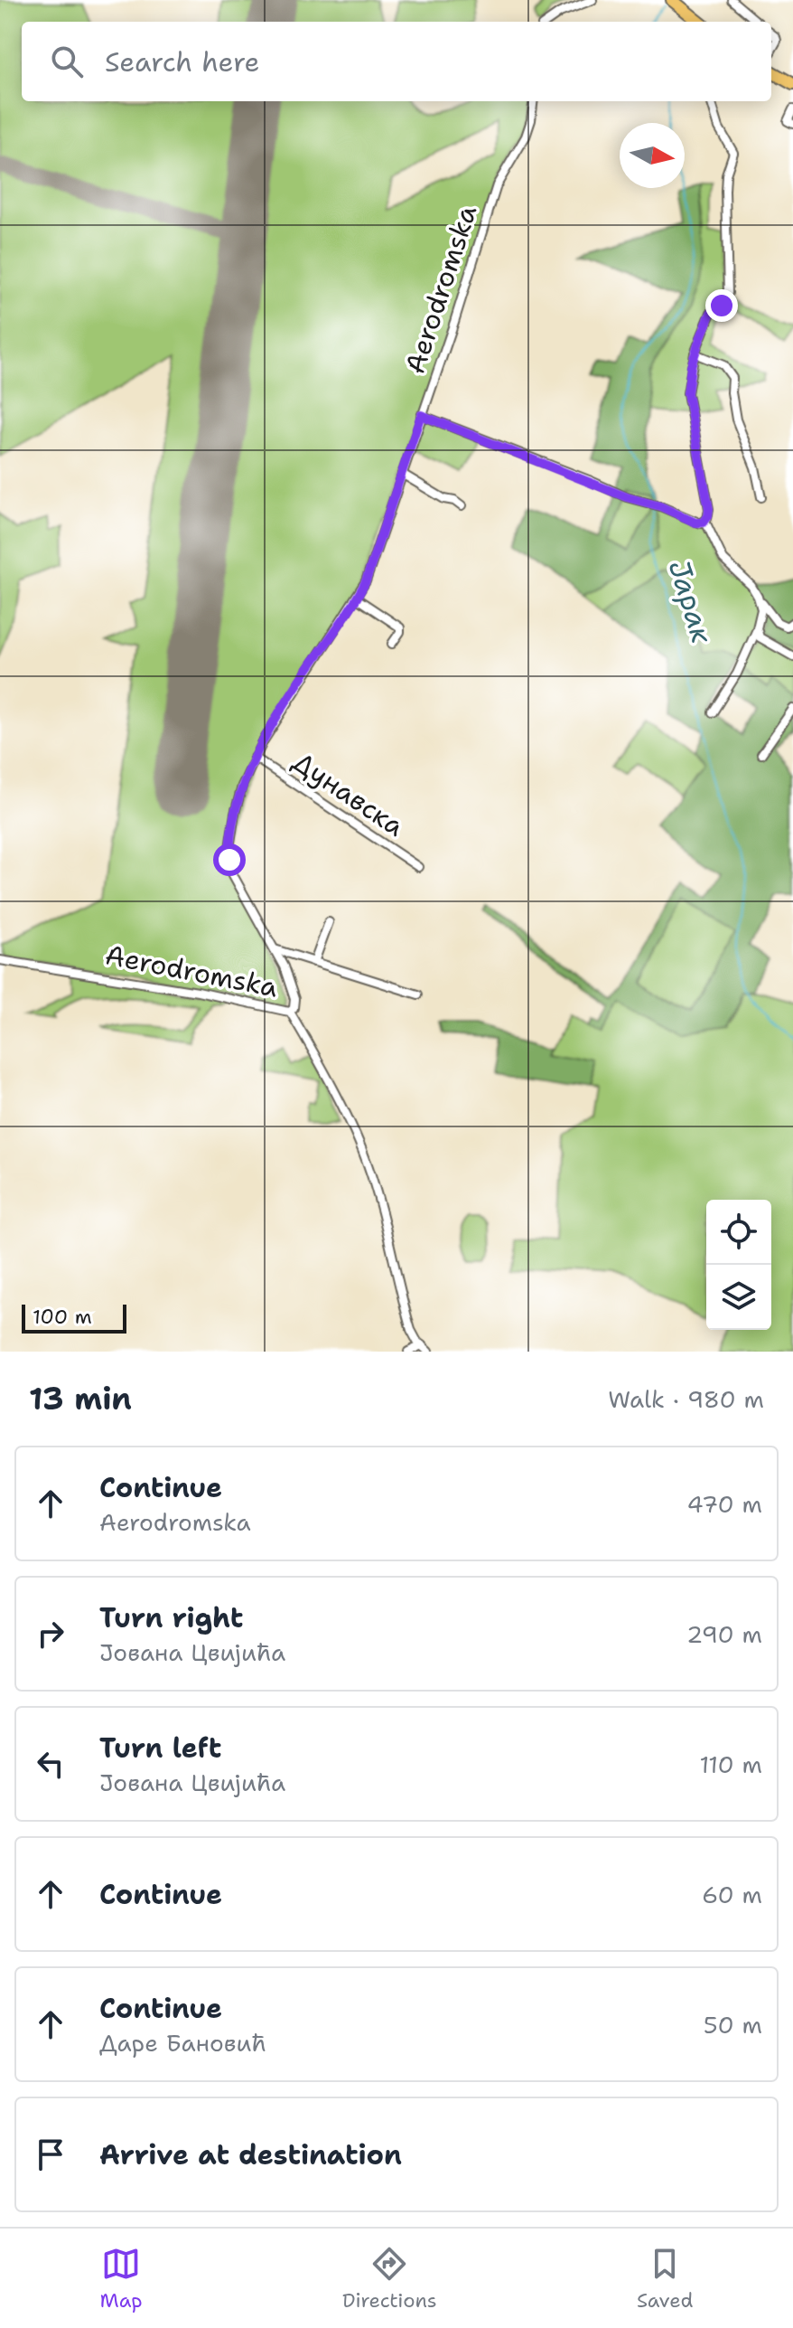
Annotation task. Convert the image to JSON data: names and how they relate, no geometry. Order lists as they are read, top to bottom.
{
  "streets": {
    "street": ["Aerodromska", "Дунавска"]
  },
  "crossings": [
    ["Aerodromska", "Дунавска"]
  ],
  "water": ["Јарак"],
  "scale_bar": "100 m",
  "north": "right",
  "page": {
    "search": "Search here",
    "scale": "100 m",
    "heading": ["13 min", "Walk · 980 m"],
    "list": [
      ["Continue", "Aerodromska", "470 m"],
      ["Turn right", "Јована Цвијића", "290 m"],
      ["Turn left", "Јована Цвијића", "110 m"],
      ["Continue", "60 m"],
      ["Continue", "Даре Бановић", "50 m"],
      "Arrive at destination"
    ],
    "nav": ["Map", "Directions", "Saved"]
  }
}
